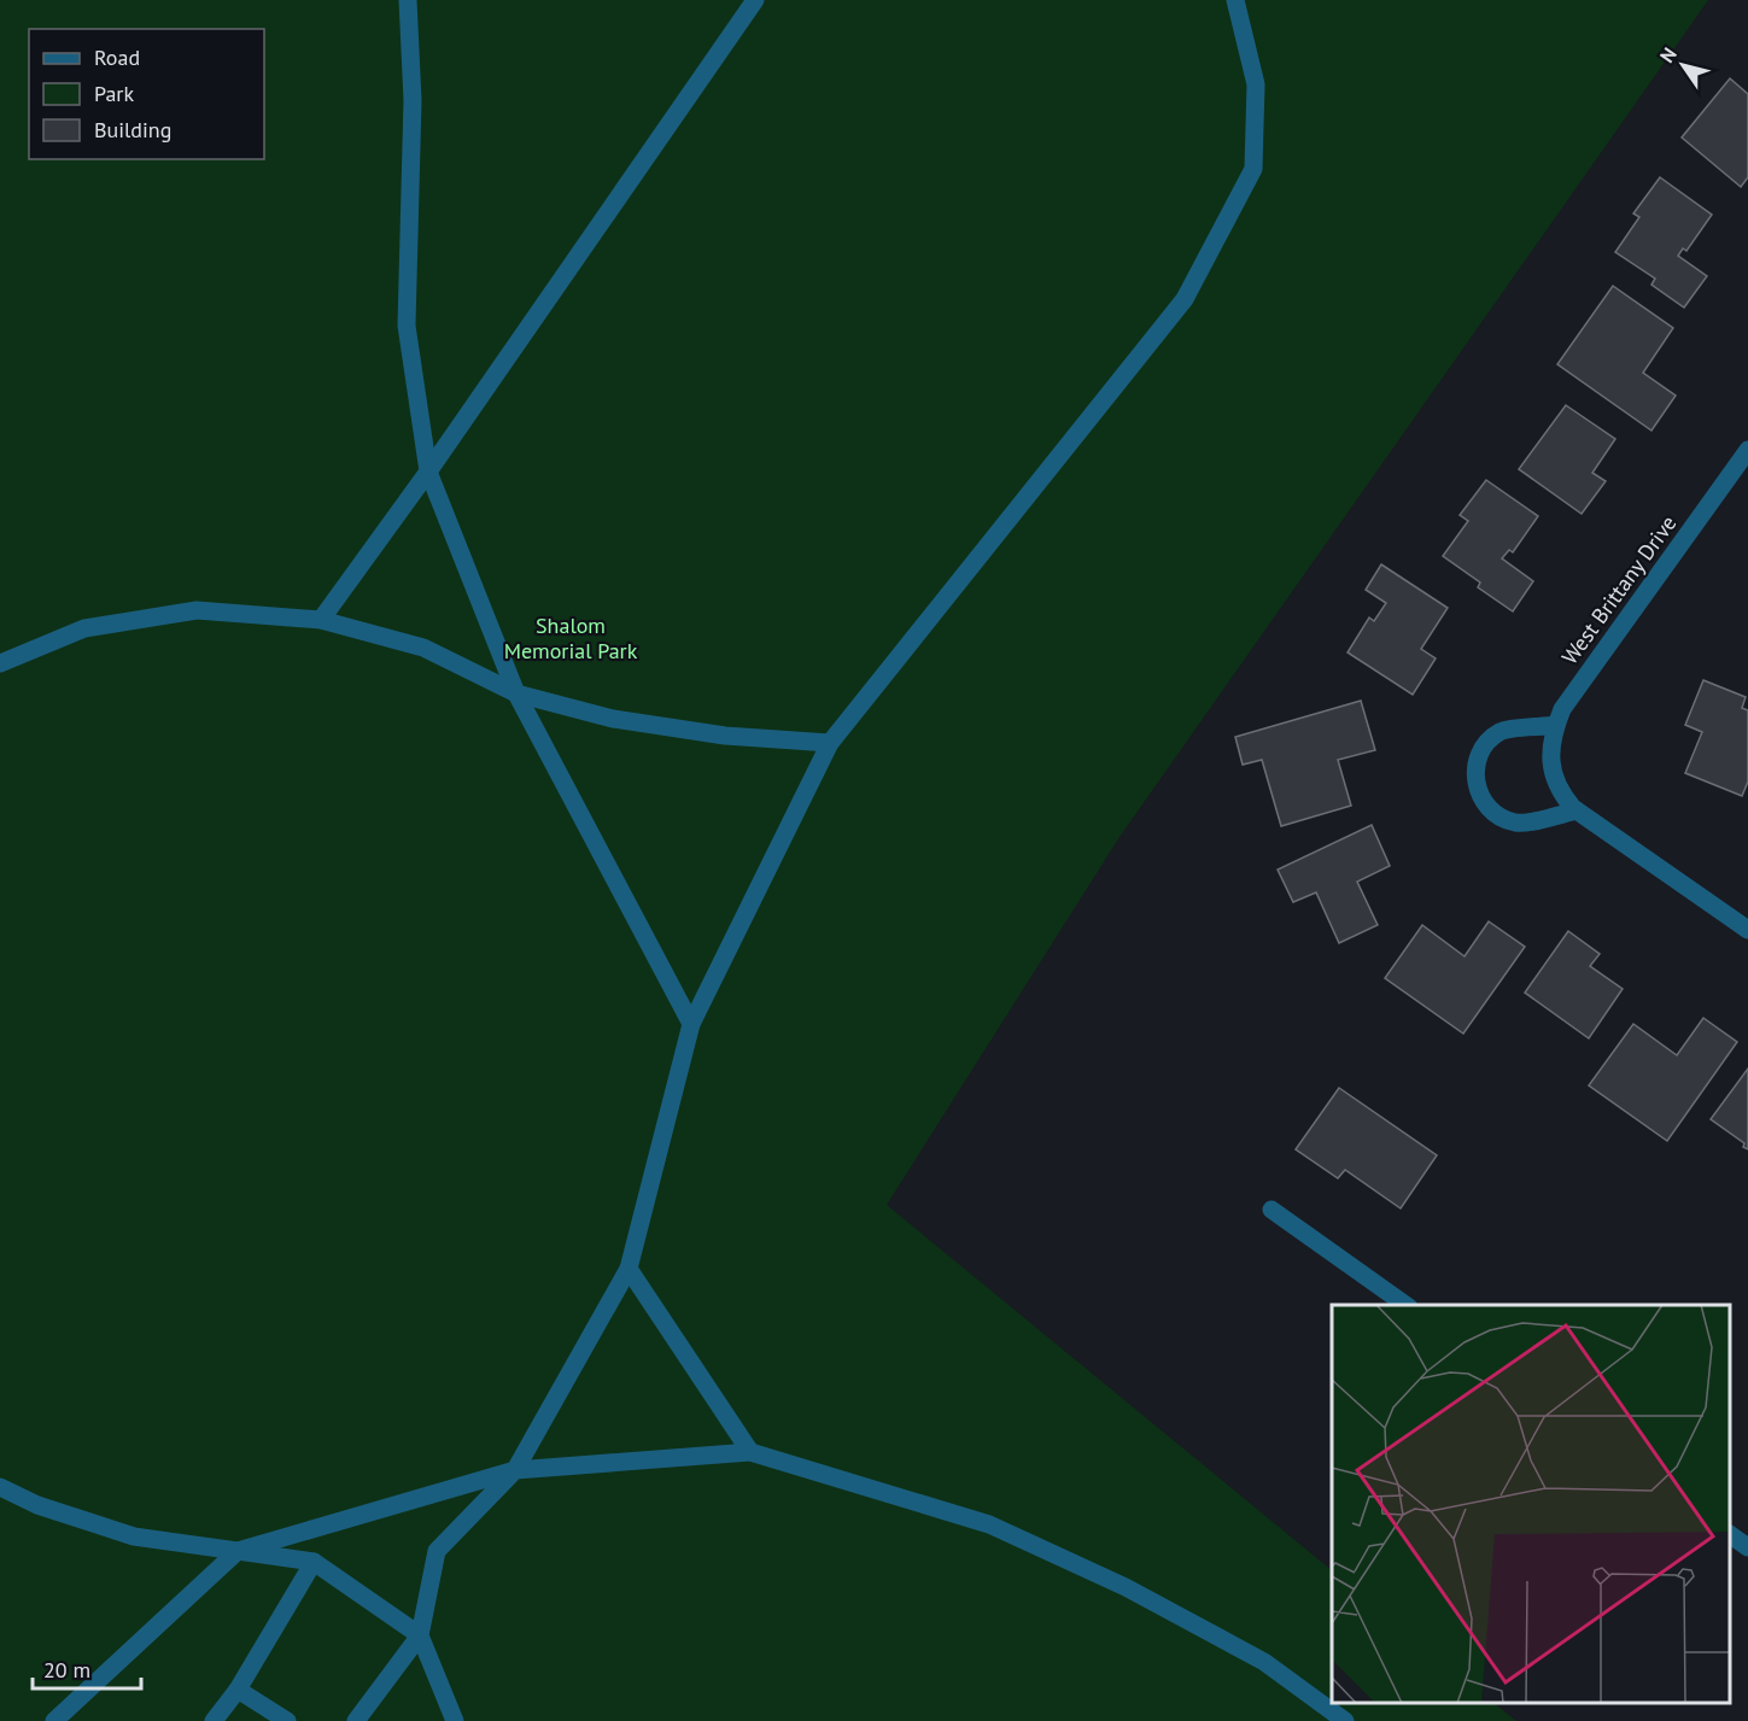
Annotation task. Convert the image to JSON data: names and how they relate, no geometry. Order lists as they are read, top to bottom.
{
  "streets": {
    "street": ["West Brittany Drive"]
  },
  "parks": ["Shalom Memorial Park"],
  "legend": ["Road", "Park", "Building"],
  "scale_bar": "20 m",
  "north": "top left"
}
